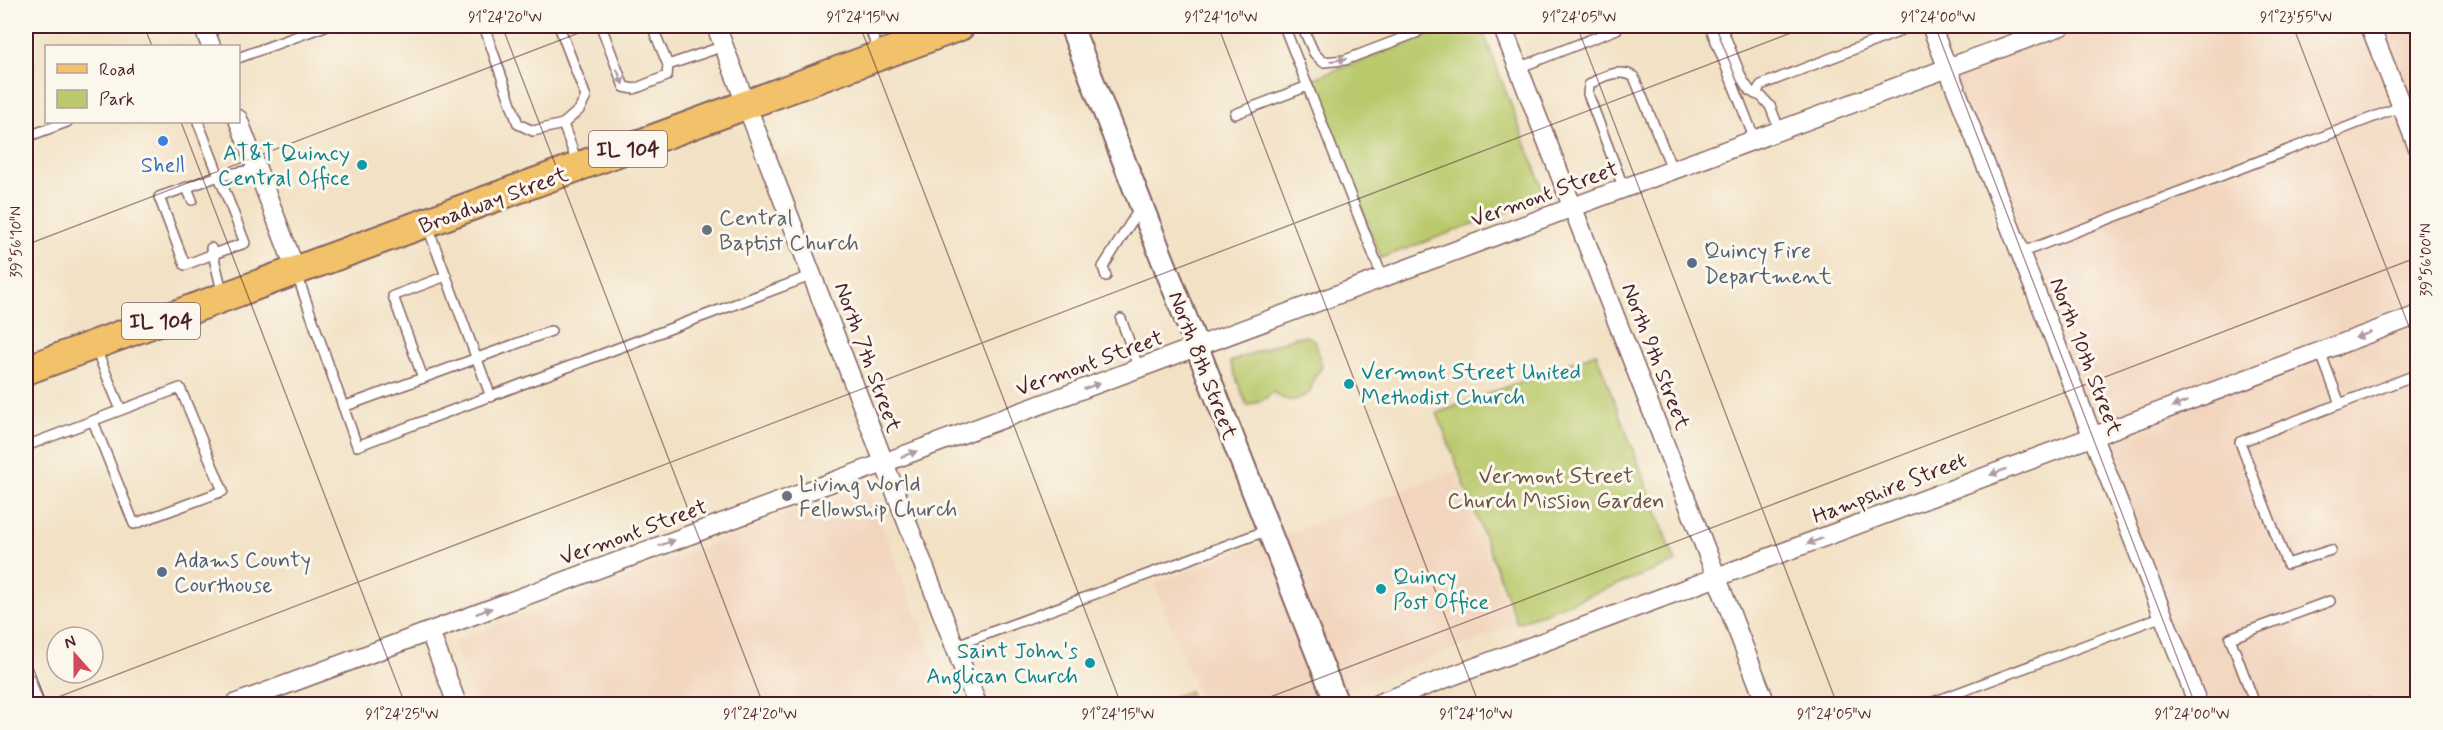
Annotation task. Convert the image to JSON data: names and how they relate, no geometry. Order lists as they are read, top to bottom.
{
  "streets": {
    "main road": ["IL 104", "Broadway Street"],
    "street": [
      "Vermont Street",
      "North 9th Street",
      "North 10th Street",
      "North 7th Street",
      "North 8th Street",
      "Hampshire Street"
    ]
  },
  "crossings": [
    ["Vermont Street", "North 9th Street"],
    ["Vermont Street", "North 10th Street"],
    ["Vermont Street", "North 7th Street"],
    ["Vermont Street", "North 8th Street"],
    ["Broadway Street", "North 7th Street"],
    ["North 9th Street", "Hampshire Street"],
    ["North 10th Street", "Hampshire Street"]
  ],
  "one_way": ["Vermont Street", "Hampshire Street"],
  "parks": ["Vermont Street Church Mission Garden"],
  "places": [
    "Shell",
    "AT&T Quincy Central Office",
    "Central Baptist Church",
    "Quincy Fire Department",
    "Vermont Street United Methodist Church",
    "Living World Fellowship Church",
    "Adams County Courthouse",
    "Quincy Post Office",
    "Saint John's Anglican Church"
  ],
  "legend": ["Road", "Park"],
  "north": "top",
  "coordinates": [
    "91°24'20\"W",
    "91°24'15\"W",
    "91°24'10\"W",
    "91°24'05\"W",
    "91°24'00\"W",
    "91°23'55\"W",
    "39°56'10\"N",
    "39°56'00\"N",
    "91°24'25\"W"
  ]
}
